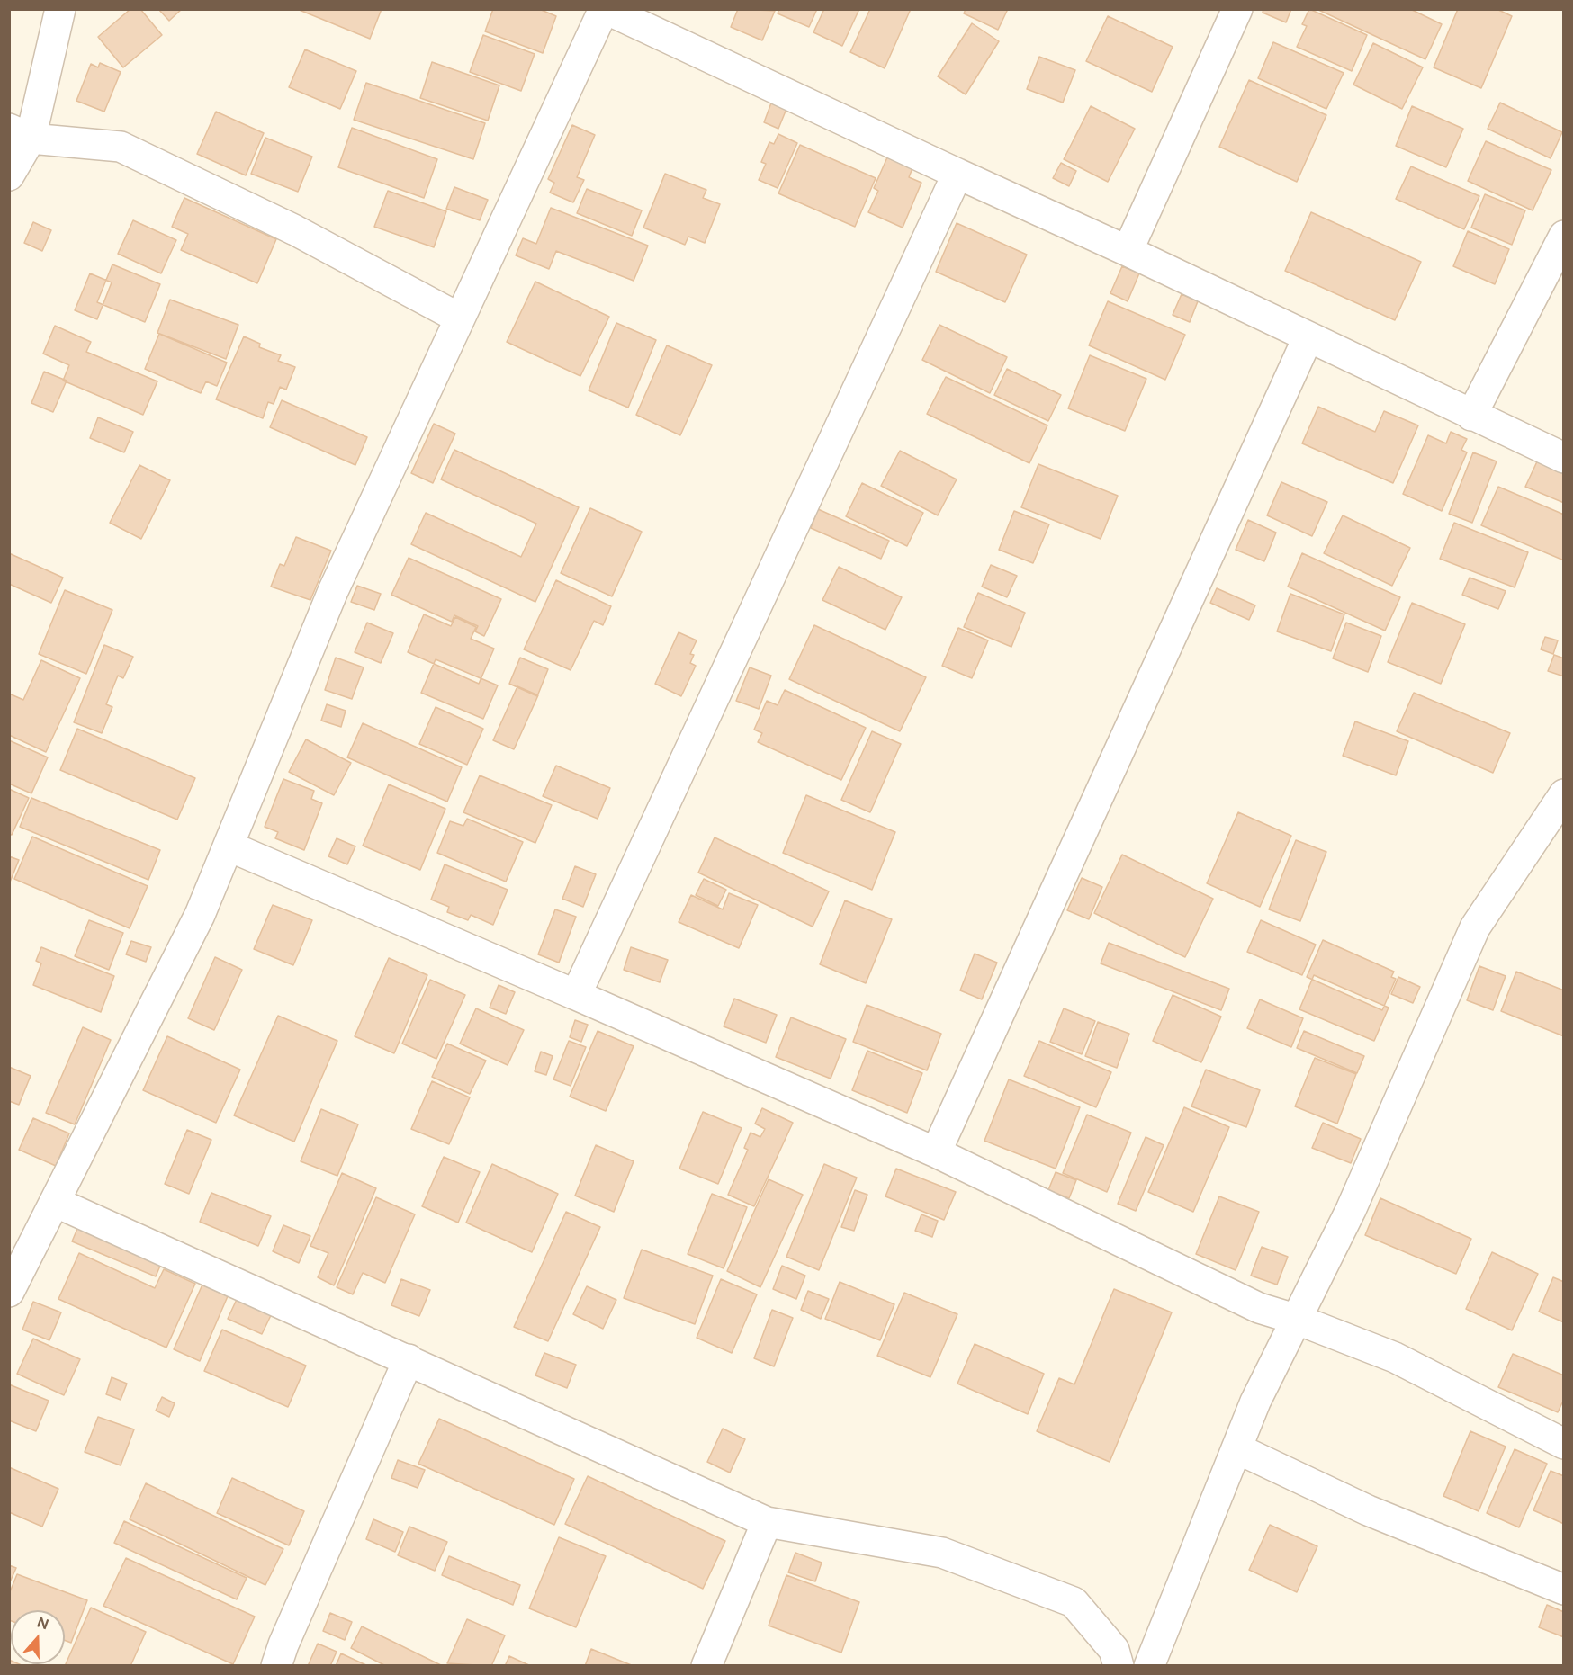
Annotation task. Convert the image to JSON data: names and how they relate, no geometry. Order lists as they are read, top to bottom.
{
  "north": "top"
}
